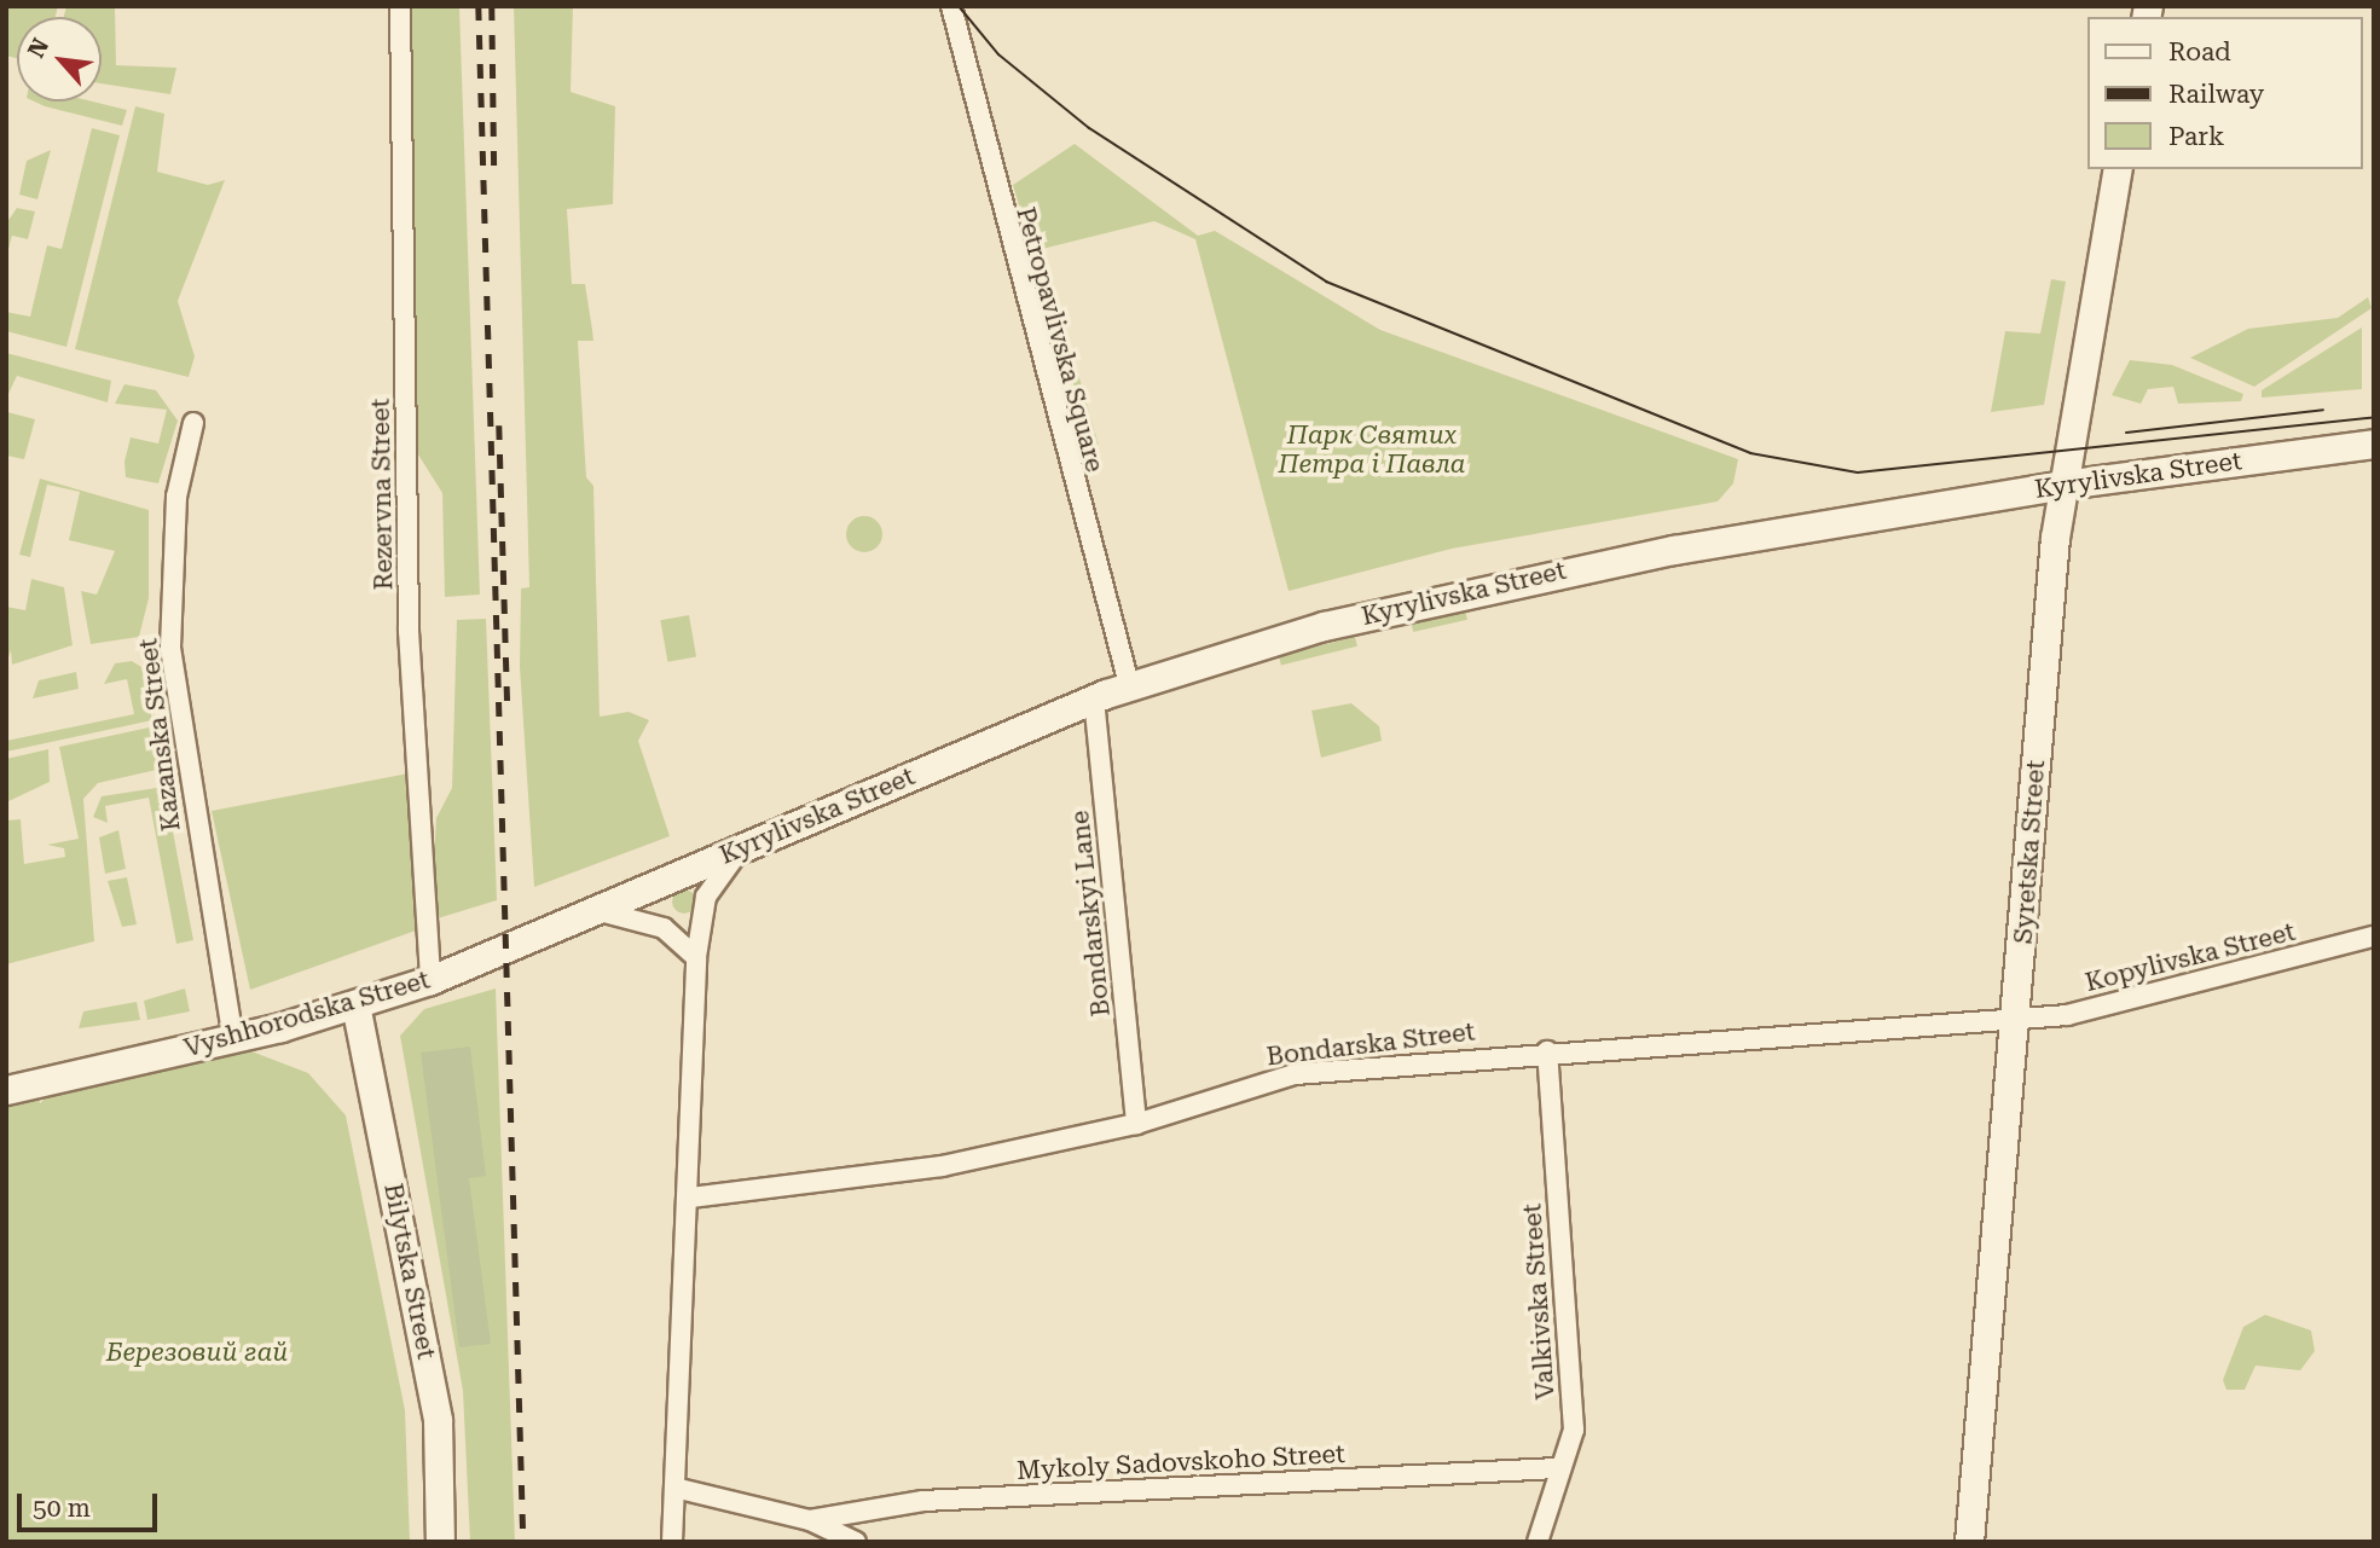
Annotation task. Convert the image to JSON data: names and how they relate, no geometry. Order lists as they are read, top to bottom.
{
  "streets": {
    "main road": [
      "Kyrylivska Street",
      "Syretska Street",
      "Vyshhorodska Street",
      "Bilytska Street"
    ],
    "street": [
      "Petropavlivska Square",
      "Rezervna Street",
      "Kazanska Street",
      "Bondarskyi Lane",
      "Kopylivska Street",
      "Bondarska Street",
      "Valkivska Street",
      "Mykoly Sadovskoho Street"
    ]
  },
  "crossings": [
    ["Petropavlivska Square", "Kyrylivska Street"],
    ["Kyrylivska Street", "Syretska Street"],
    ["Kyrylivska Street", "Bondarskyi Lane"],
    ["Kyrylivska Street", "Vyshhorodska Street"],
    ["Rezervna Street", "Vyshhorodska Street"],
    ["Kazanska Street", "Vyshhorodska Street"],
    ["Syretska Street", "Kopylivska Street"],
    ["Syretska Street", "Bondarska Street"],
    ["Bondarskyi Lane", "Bondarska Street"],
    ["Kopylivska Street", "Bondarska Street"],
    ["Vyshhorodska Street", "Bilytska Street"],
    ["Bondarska Street", "Valkivska Street"],
    ["Valkivska Street", "Mykoly Sadovskoho Street"]
  ],
  "parks": ["Парк Святих Петра і Павла", "Березовий гай"],
  "legend": ["Road", "Railway", "Park"],
  "scale_bar": "50 m",
  "north": "top left"
}
